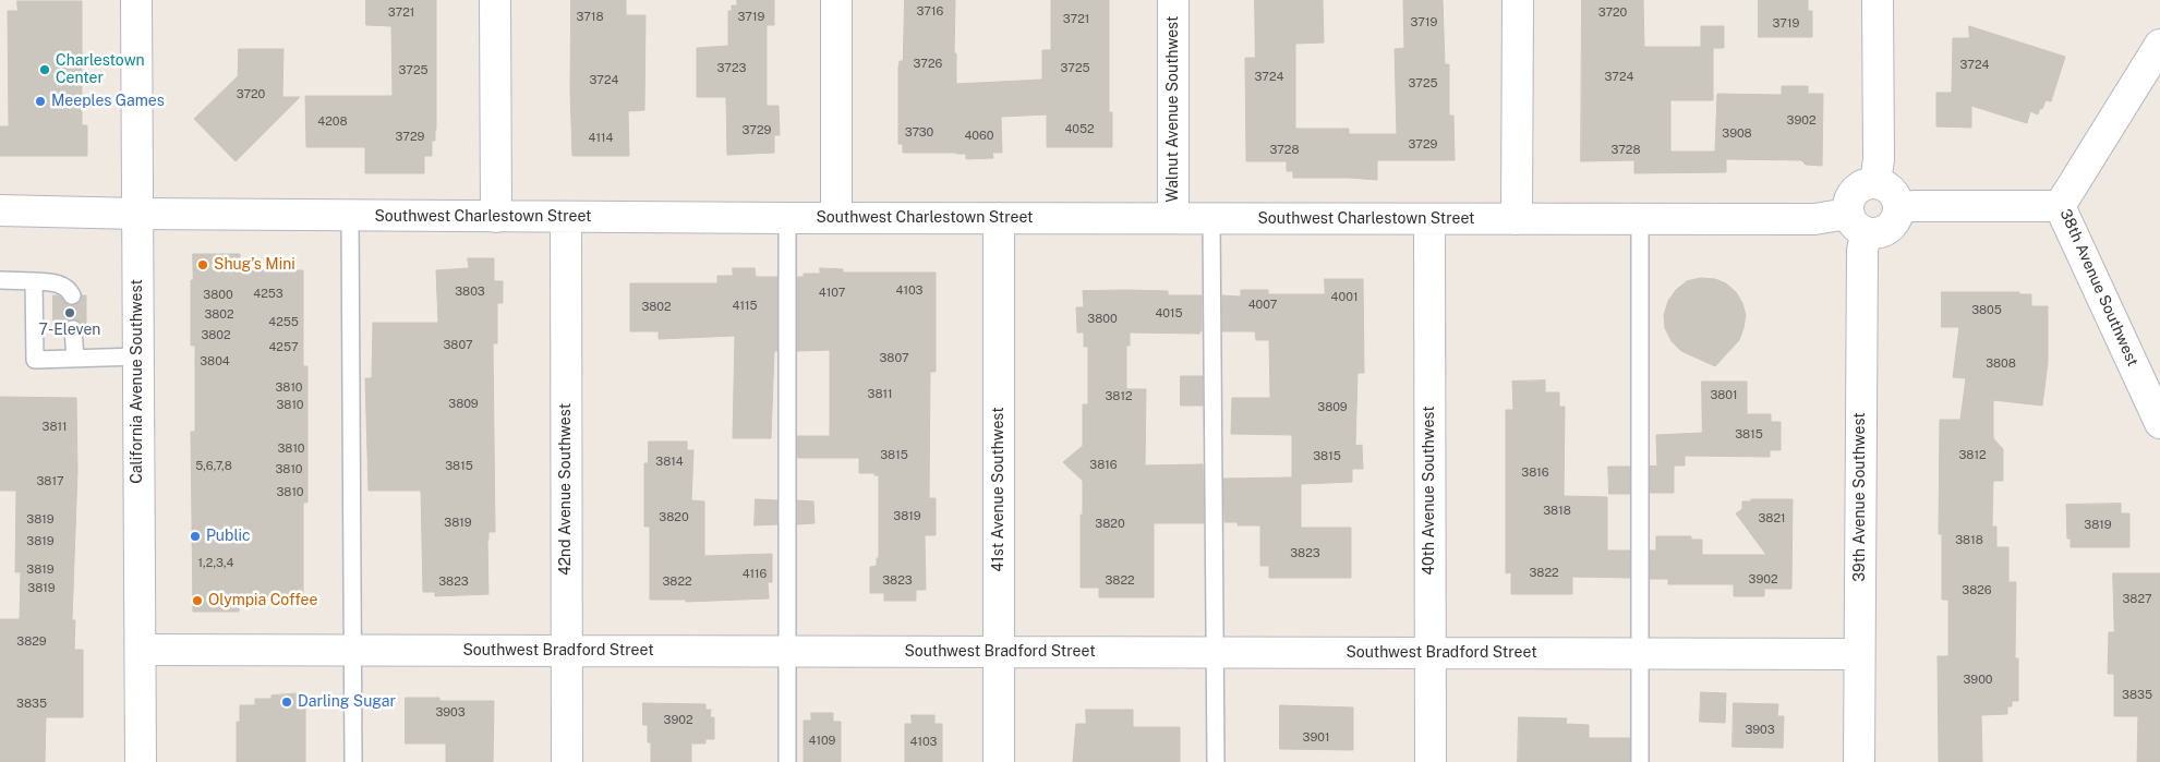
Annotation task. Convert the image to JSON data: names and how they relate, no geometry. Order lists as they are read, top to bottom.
{
  "streets": {
    "street": [
      "Walnut Avenue Southwest",
      "Southwest Charlestown Street",
      "38th Avenue Southwest",
      "California Avenue Southwest",
      "42nd Avenue Southwest",
      "41st Avenue Southwest",
      "40th Avenue Southwest",
      "39th Avenue Southwest",
      "Southwest Bradford Street"
    ]
  },
  "crossings": [
    ["Walnut Avenue Southwest", "Southwest Charlestown Street"],
    ["Southwest Charlestown Street", "California Avenue Southwest"],
    ["Southwest Charlestown Street", "42nd Avenue Southwest"],
    ["Southwest Charlestown Street", "41st Avenue Southwest"],
    ["Southwest Charlestown Street", "40th Avenue Southwest"],
    ["Southwest Charlestown Street", "39th Avenue Southwest"],
    ["California Avenue Southwest", "Southwest Bradford Street"],
    ["42nd Avenue Southwest", "Southwest Bradford Street"],
    ["41st Avenue Southwest", "Southwest Bradford Street"],
    ["40th Avenue Southwest", "Southwest Bradford Street"],
    ["39th Avenue Southwest", "Southwest Bradford Street"]
  ],
  "places": [
    "Charlestown Center",
    "Meeples Games",
    "Shug’s Mini",
    "7-Eleven",
    "Public",
    "Olympia Coffee",
    "Darling Sugar"
  ],
  "house_numbers": [
    "3716",
    "3721",
    "3720",
    "3718",
    "3719",
    "3721",
    "3719",
    "3719",
    "3726",
    "3724",
    "3723",
    "3725",
    "3725",
    "3724",
    "3724",
    "3724",
    "3725",
    "3720",
    "3902",
    "4208",
    "4052",
    "3729",
    "3730",
    "3908",
    "4060",
    "3729",
    "4114",
    "3729",
    "3728",
    "3728",
    "4103",
    "3803",
    "4107",
    "4253",
    "3800",
    "4001",
    "4007",
    "4115",
    "3802",
    "3805",
    "4015",
    "3802",
    "3800",
    "4255",
    "3802",
    "3807",
    "4257",
    "3807",
    "3804",
    "3808",
    "3810",
    "3811",
    "3801",
    "3812",
    "3809",
    "3810",
    "3809",
    "3811",
    "3815",
    "3810",
    "3815",
    "3812",
    "3815",
    "3814",
    "3816",
    "5,6,7,8",
    "3815",
    "3810",
    "3816",
    "3817",
    "3810",
    "3818",
    "3819",
    "3820",
    "3821",
    "3819",
    "3819",
    "3820",
    "3819",
    "3818",
    "3819",
    "3823",
    "1,2,3,4",
    "3819",
    "3822",
    "4116",
    "3902",
    "3823",
    "3822",
    "3823",
    "3822",
    "3819",
    "3826",
    "3827",
    "3829",
    "3900",
    "3835",
    "3835",
    "3903",
    "3902",
    "3903",
    "3901",
    "4109",
    "4103"
  ]
}
